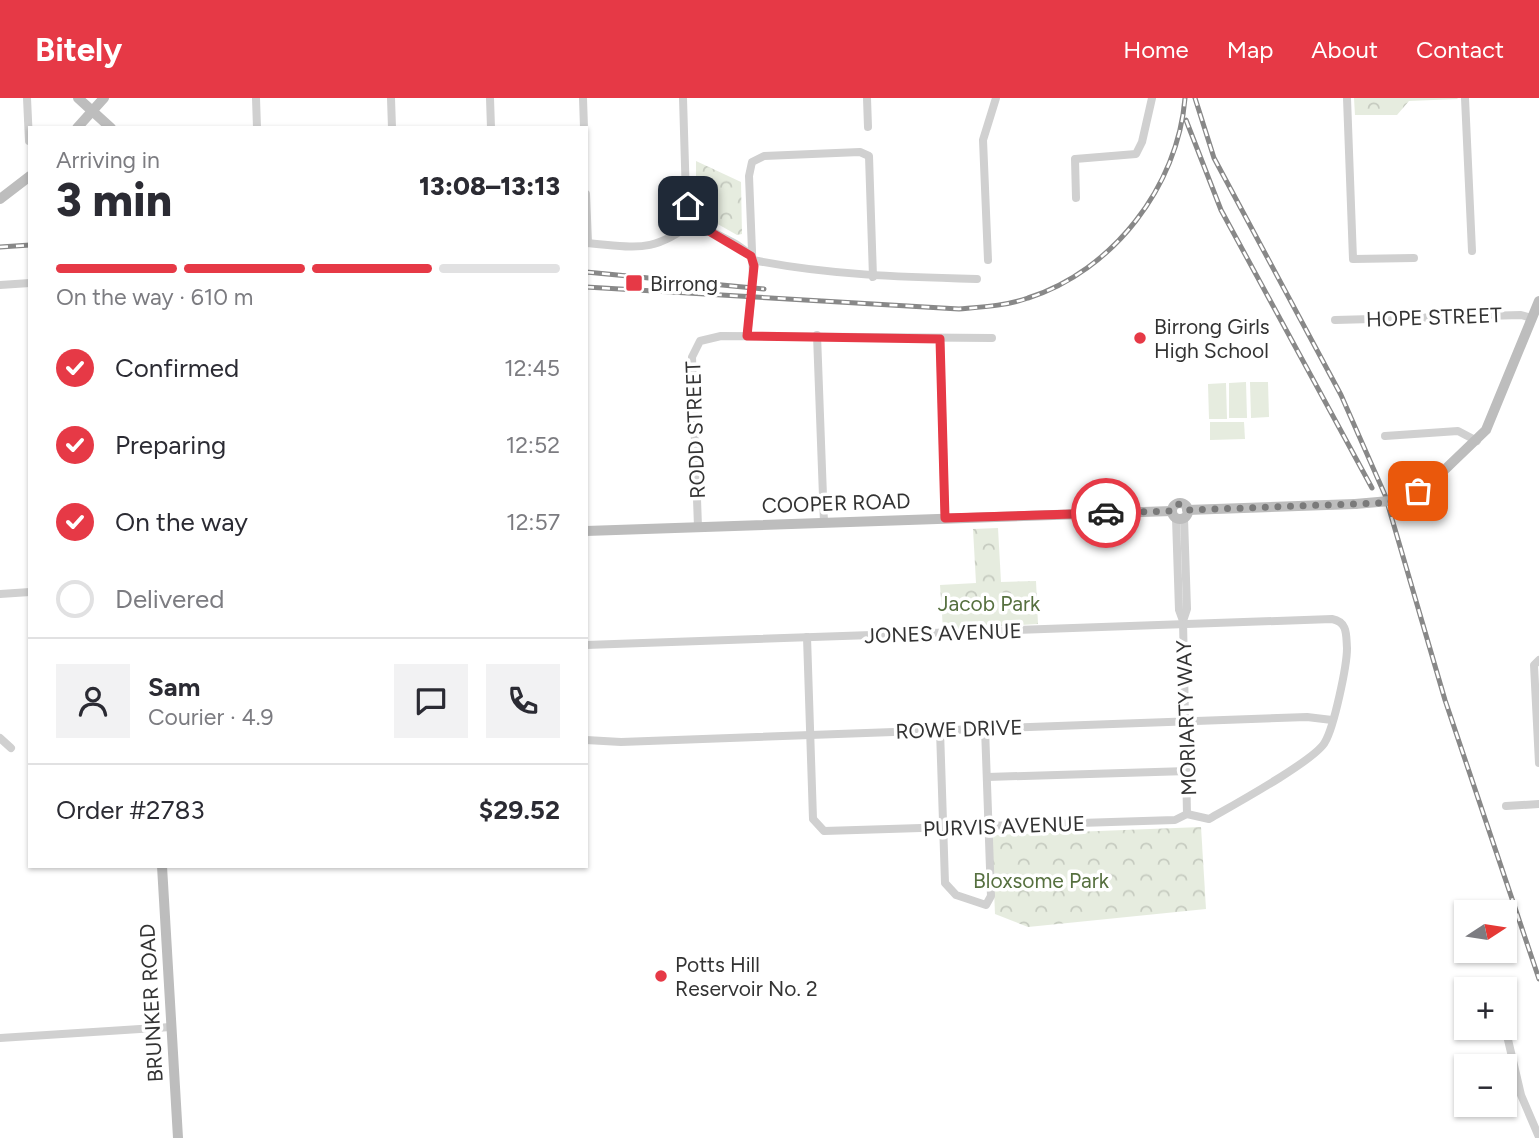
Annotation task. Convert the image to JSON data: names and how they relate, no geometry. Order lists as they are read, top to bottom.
{
  "streets": {
    "street": [
      "HOPE STREET",
      "RODD STREET",
      "COOPER ROAD",
      "JONES AVENUE",
      "MORIARTY WAY",
      "ROWE DRIVE",
      "PURVIS AVENUE",
      "BRUNKER ROAD"
    ]
  },
  "crossings": [
    ["RODD STREET", "COOPER ROAD"],
    ["COOPER ROAD", "MORIARTY WAY"],
    ["JONES AVENUE", "MORIARTY WAY"],
    ["JONES AVENUE", "PURVIS AVENUE"],
    ["MORIARTY WAY", "ROWE DRIVE"],
    ["MORIARTY WAY", "PURVIS AVENUE"],
    ["ROWE DRIVE", "PURVIS AVENUE"]
  ],
  "parks": ["Jacob Park", "Bloxsome Park"],
  "places": {
    "transit": ["Birrong"],
    "other": ["Birrong Girls High School", "Potts Hill Reservoir No. 2"]
  },
  "north": "right",
  "page": {
    "header": "Bitely",
    "nav": [
      "Home",
      "Map",
      "About",
      "Contact"
    ],
    "heading": ["3 min", "Arriving in", "13:08–13:13"],
    "panel": [
      "Sam",
      "Courier · 4.9",
      "Order #2783",
      "$29.52"
    ],
    "bar": "On the way · 610 m",
    "list": [
      ["Confirmed", "12:45"],
      ["Preparing", "12:52"],
      ["On the way", "12:57"],
      "Delivered"
    ],
    "map_buttons": ["+", "−"]
  }
}
